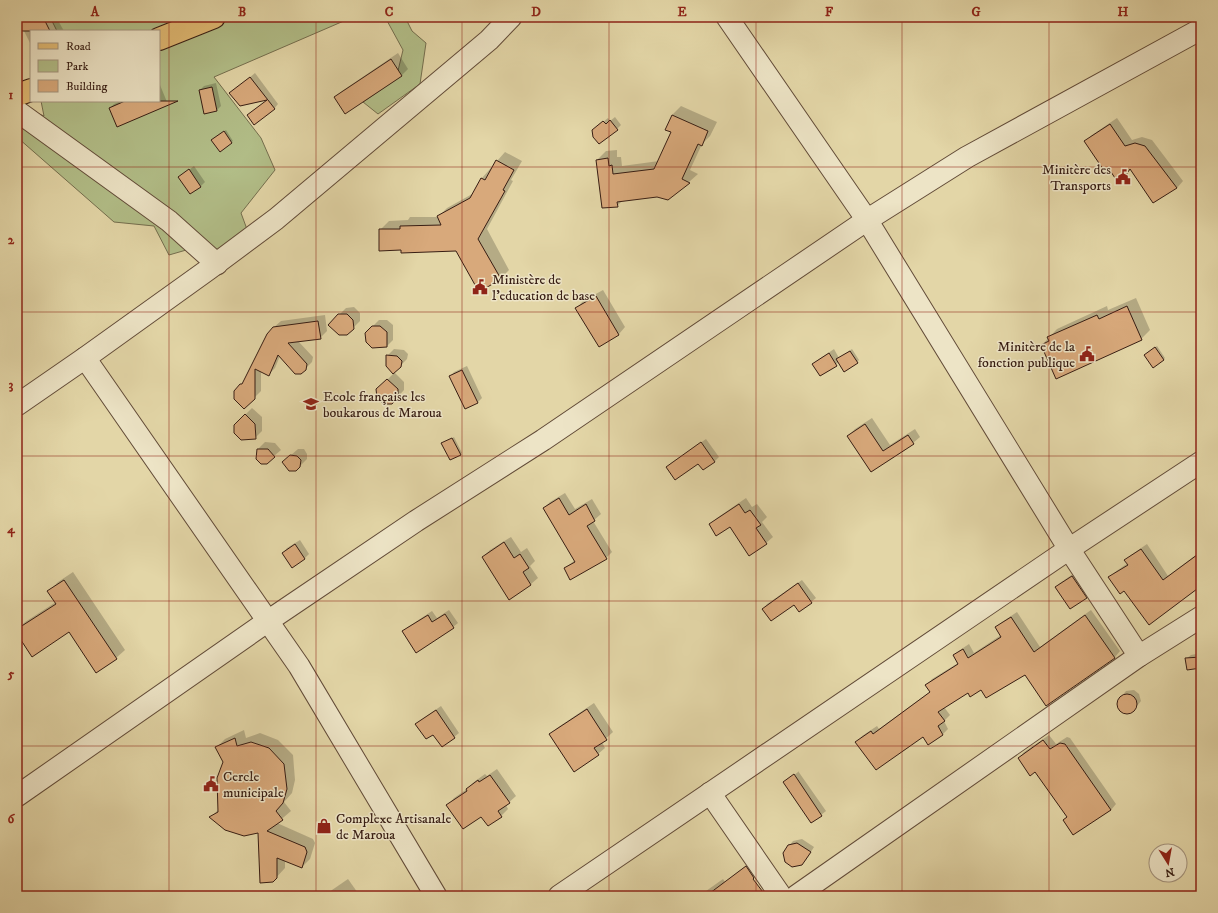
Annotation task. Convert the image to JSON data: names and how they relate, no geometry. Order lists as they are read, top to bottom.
{
  "places": {
    "public building": [
      "Minitère des Transports",
      "Ministère de l'education de base",
      "Minitère de la fonction publique",
      "Cercle municipale"
    ],
    "school or university": ["Ecole française les boukarous de Maroua"],
    "shop": ["Complexe Artisanale de Maroua"]
  },
  "legend": ["Road", "Park", "Building"],
  "north": "bottom",
  "grid": {
    "columns": [
      "A",
      "B",
      "C",
      "D",
      "E",
      "F",
      "G",
      "H"
    ],
    "rows": [
      "1",
      "2",
      "3",
      "4",
      "5",
      "6"
    ]
  }
}
